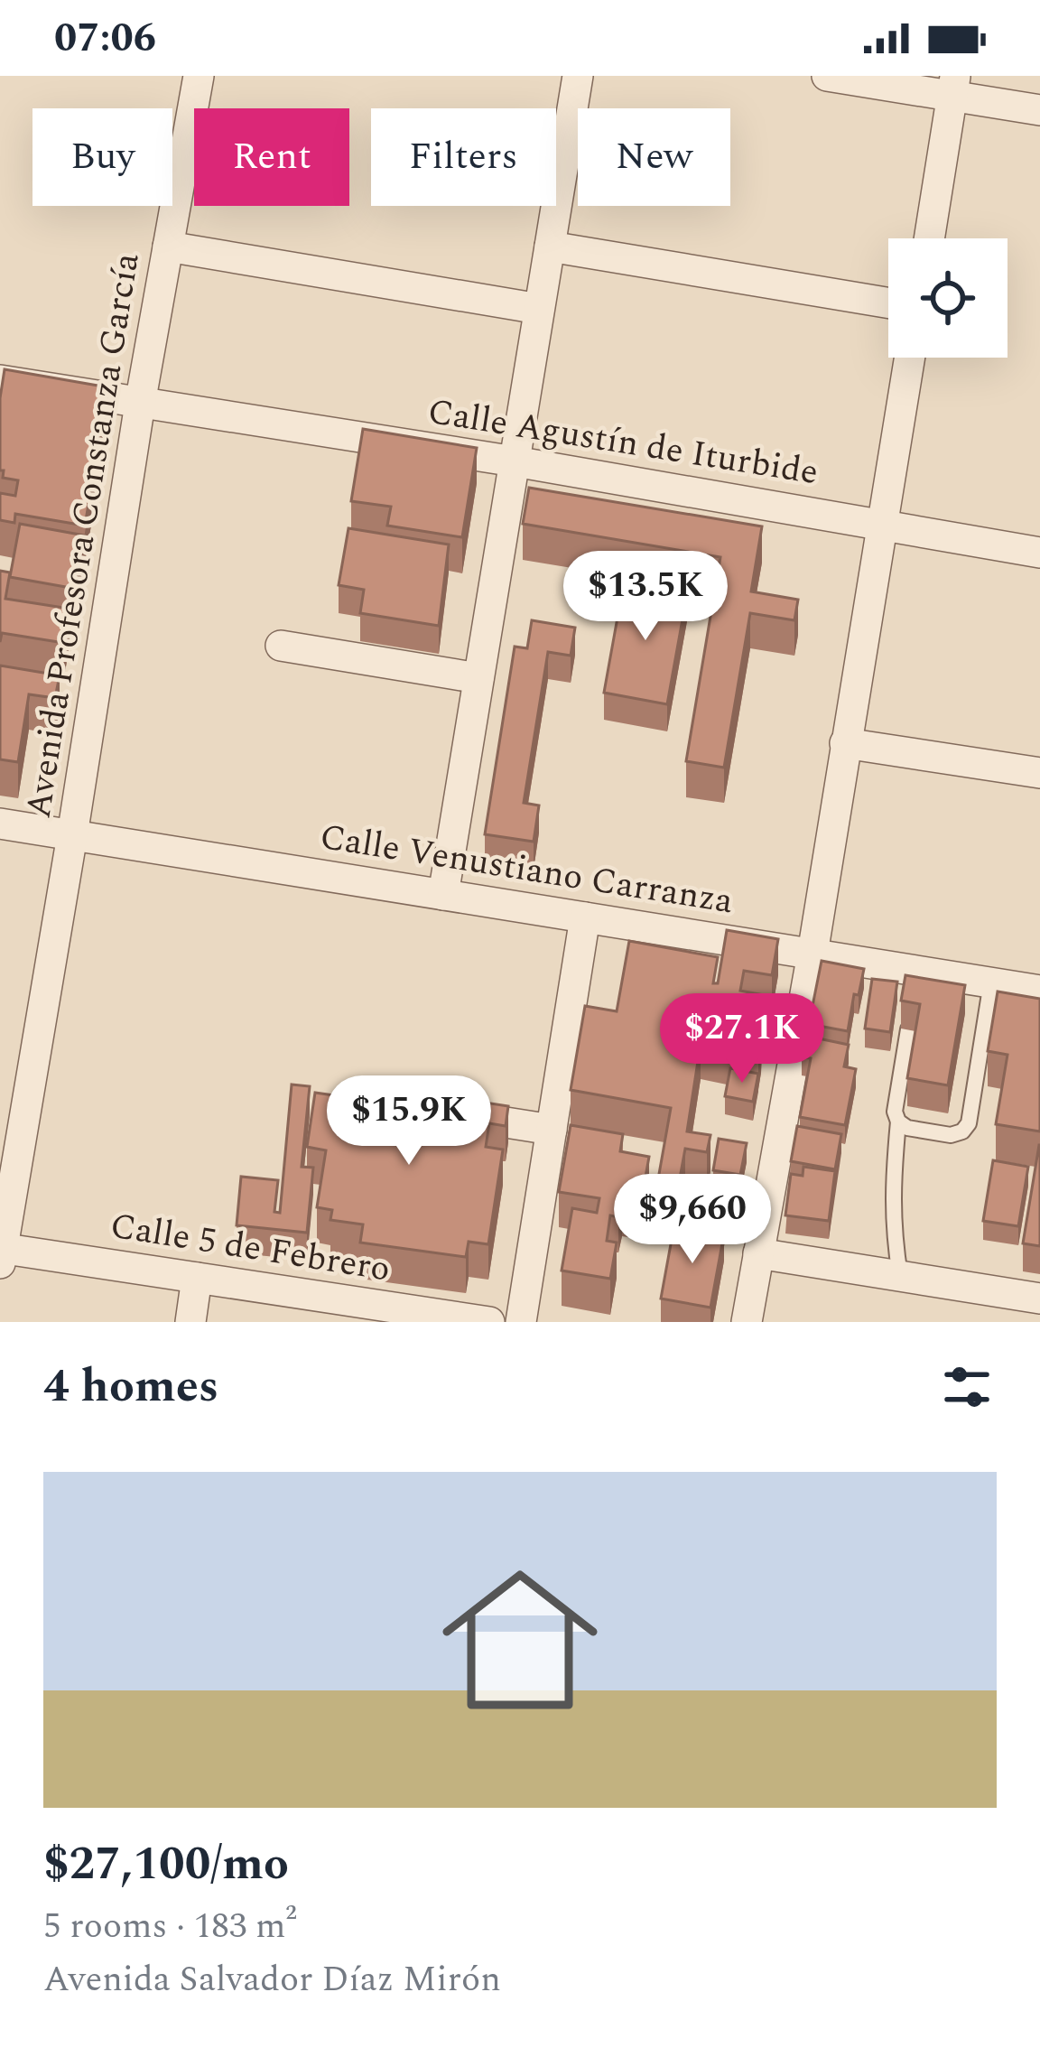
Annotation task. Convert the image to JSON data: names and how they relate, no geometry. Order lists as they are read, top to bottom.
{
  "streets": {
    "street": [
      "Calle Agustín de Iturbide",
      "Avenida Profesora Constanza García",
      "Calle Venustiano Carranza",
      "Calle 5 de Febrero"
    ]
  },
  "crossings": [
    ["Calle Agustín de Iturbide", "Avenida Profesora Constanza García"],
    ["Avenida Profesora Constanza García", "Calle Venustiano Carranza"],
    ["Avenida Profesora Constanza García", "Calle 5 de Febrero"]
  ],
  "page": {
    "status": "07:06",
    "chip": [
      "Buy",
      "Rent",
      "Filters",
      "New"
    ],
    "price": [
      "$13.5K",
      "$27.1K",
      "$15.9K",
      "$9,660"
    ],
    "heading": "4 homes",
    "list": [
      {
        "name": "$27,100/mo",
        "note": "5 rooms · 183 m² · Avenida Salvador Díaz Mirón"
      }
    ]
  }
}
